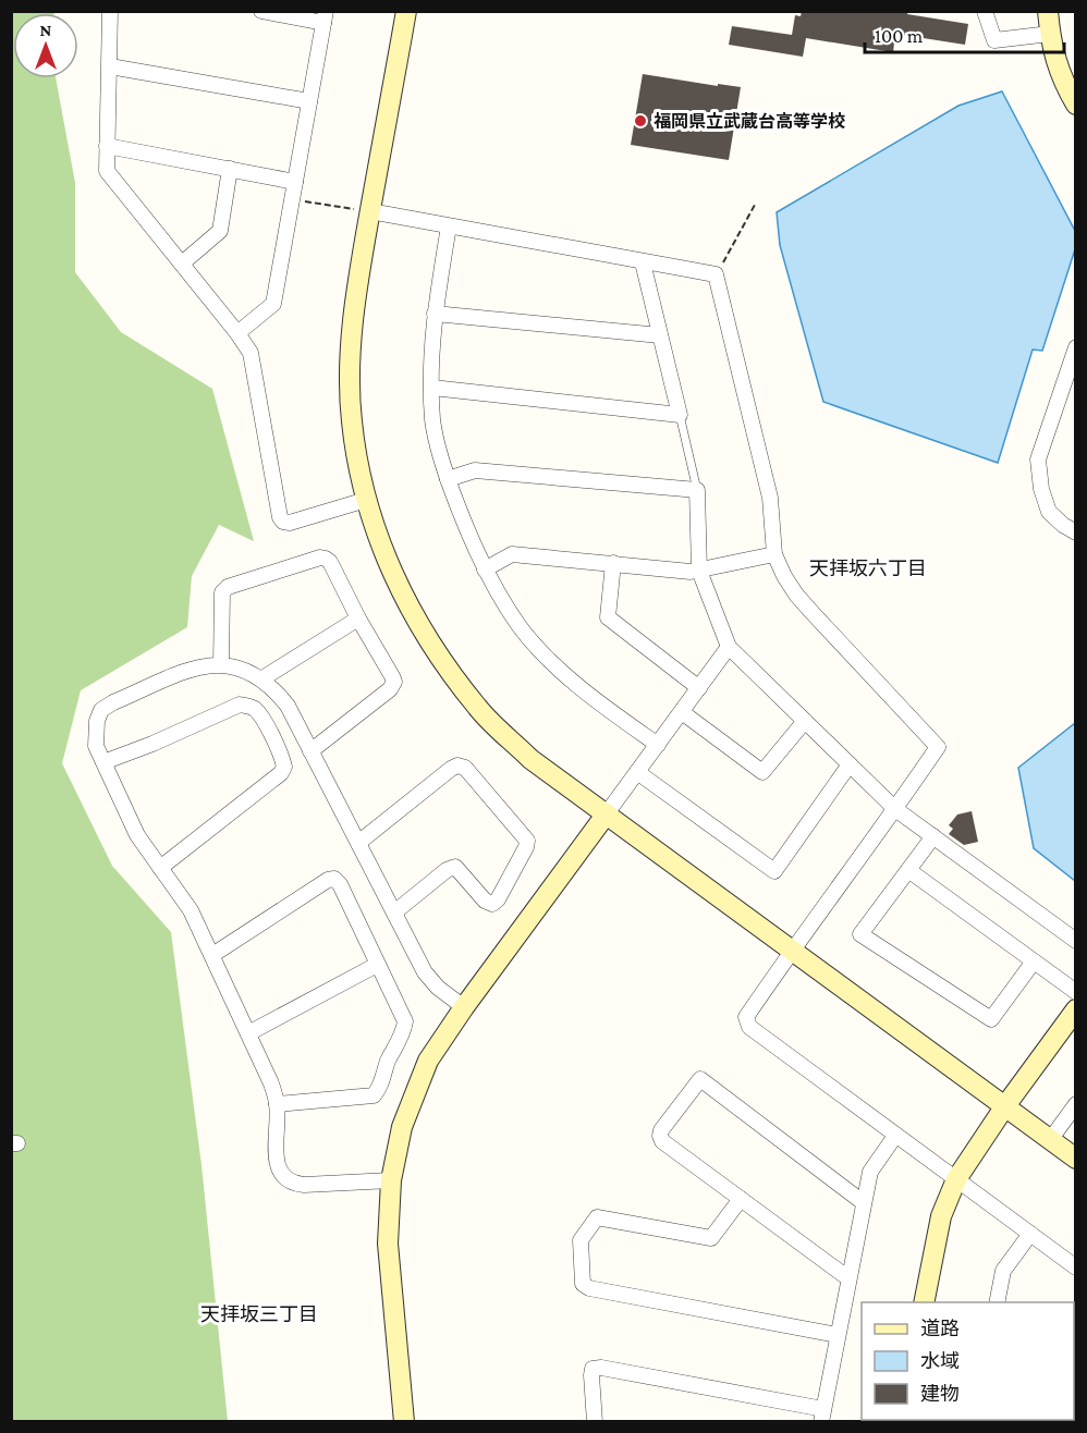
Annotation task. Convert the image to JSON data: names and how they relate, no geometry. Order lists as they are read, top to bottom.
{
  "districts": ["天拝坂六丁目", "天拝坂三丁目"],
  "places": ["福岡県立武蔵台高等学校"],
  "legend": ["道路", "水域", "建物"],
  "scale_bar": "100 m",
  "north": "top"
}
